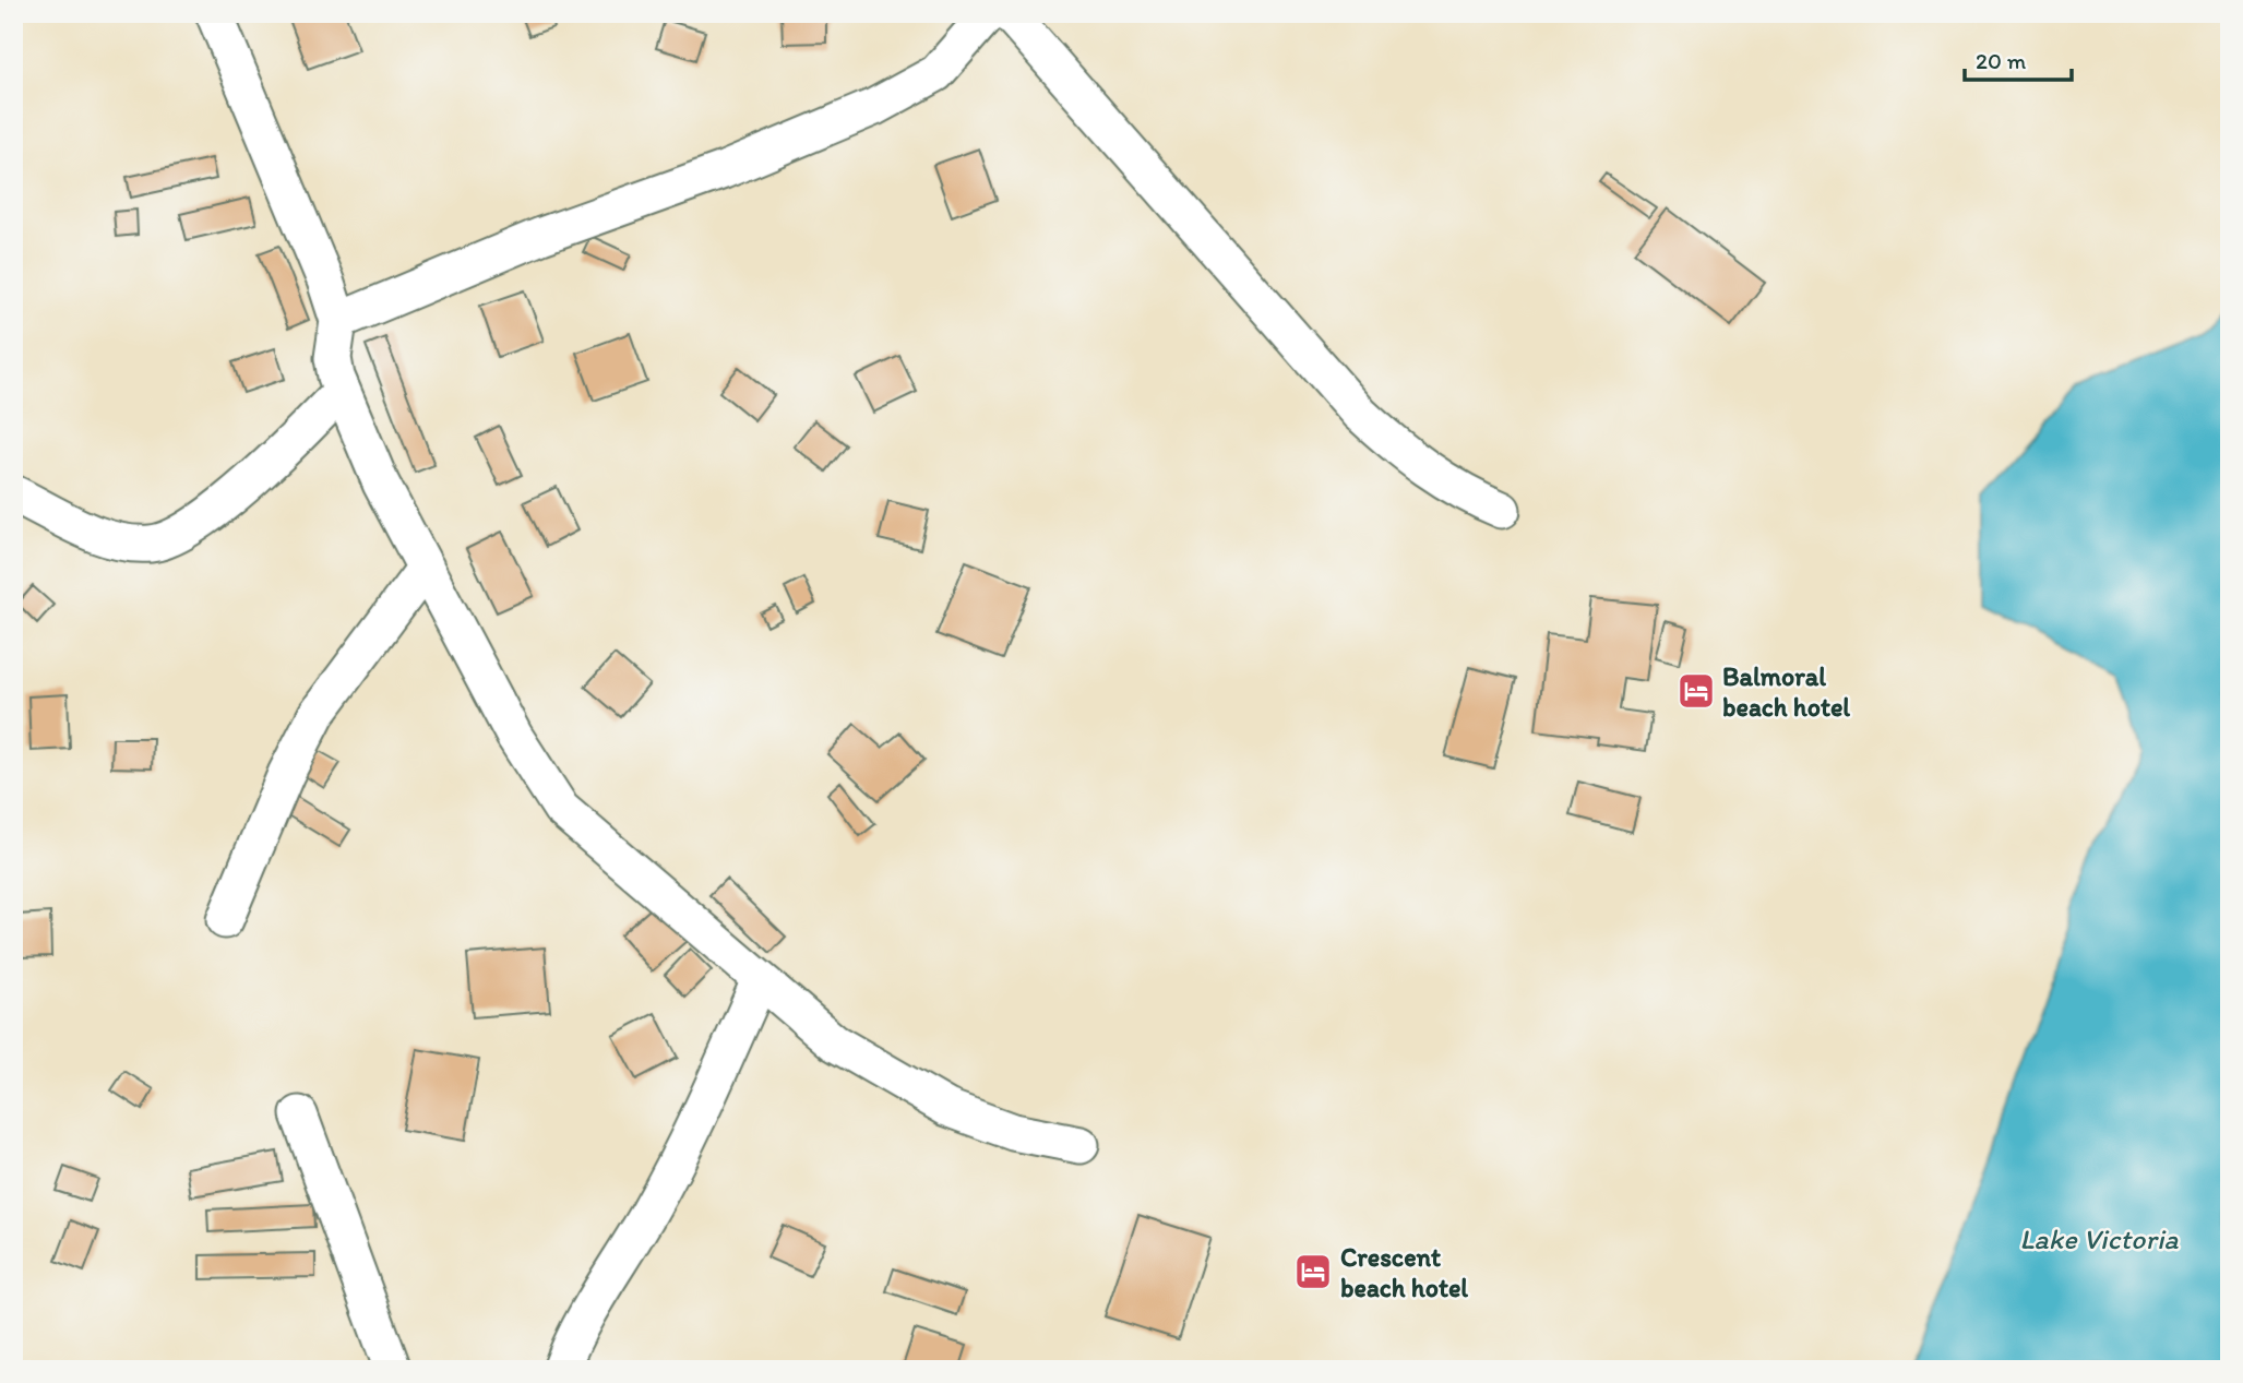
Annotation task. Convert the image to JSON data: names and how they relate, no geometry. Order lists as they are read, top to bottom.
{
  "water": ["Lake Victoria"],
  "places": {
    "hotel": ["Balmoral beach hotel", "Crescent beach hotel"]
  },
  "scale_bar": "20 m"
}
